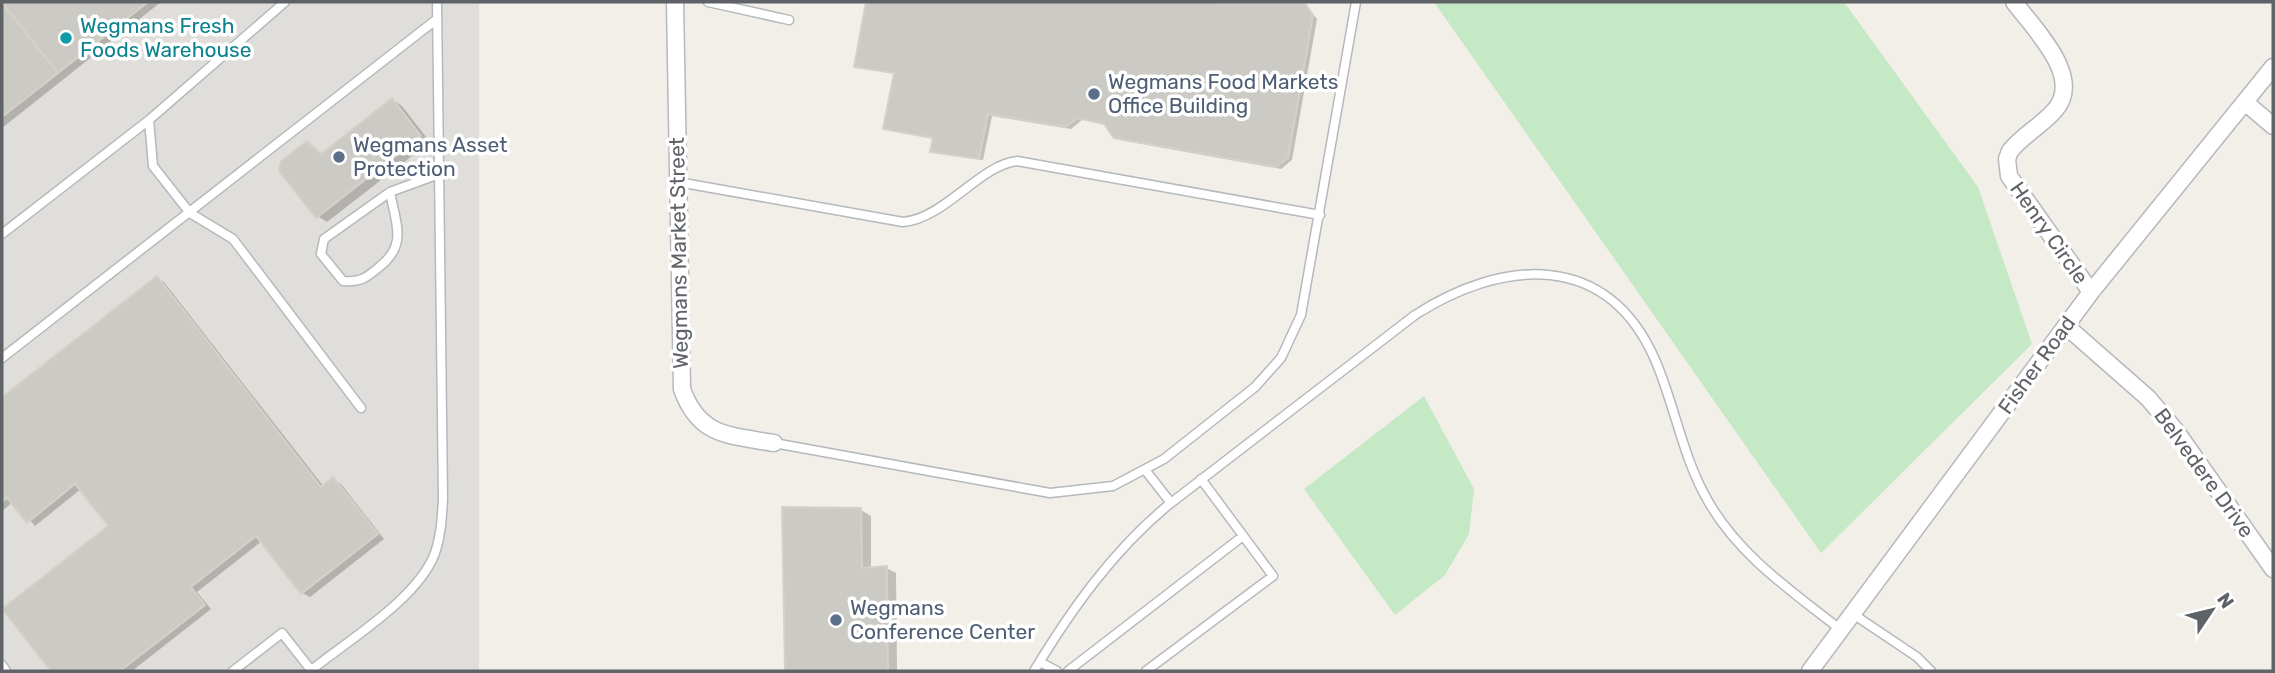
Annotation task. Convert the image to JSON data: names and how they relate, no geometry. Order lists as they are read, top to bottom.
{
  "streets": {
    "street": [
      "Henry Circle",
      "Wegmans Market Street",
      "Fisher Road",
      "Belvedere Drive"
    ]
  },
  "crossings": [
    ["Henry Circle", "Fisher Road"],
    ["Fisher Road", "Belvedere Drive"]
  ],
  "places": [
    "Wegmans Fresh Foods Warehouse",
    "Wegmans Food Markets Office Building",
    "Wegmans Asset Protection",
    "Wegmans Conference Center"
  ],
  "north": "top right"
}
